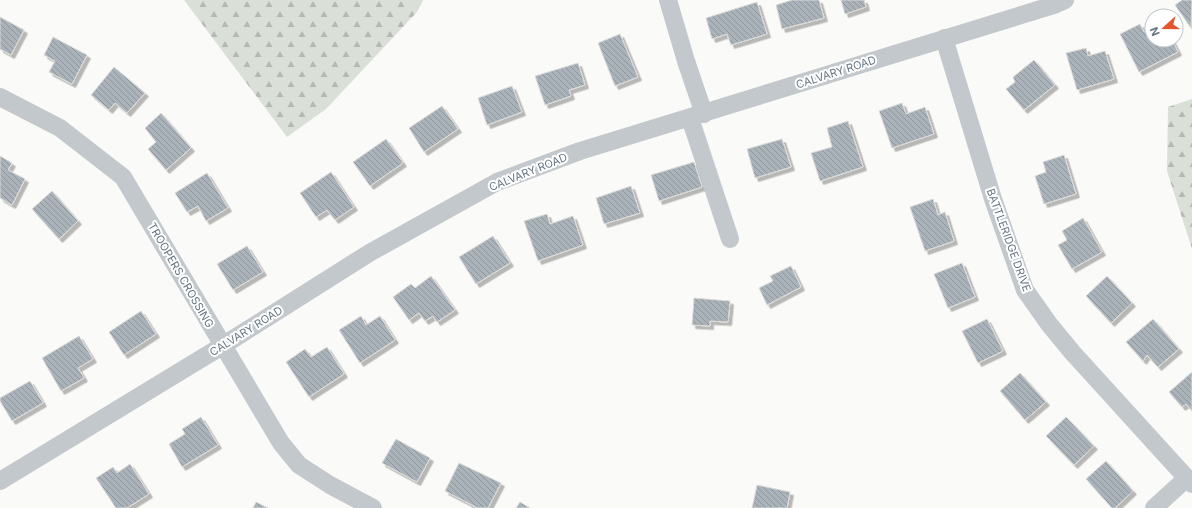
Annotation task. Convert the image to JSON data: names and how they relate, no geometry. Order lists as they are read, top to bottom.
{
  "streets": {
    "street": ["CALVARY ROAD", "BATTLERIDGE DRIVE", "TROOPERS CROSSING"]
  },
  "crossings": [
    ["CALVARY ROAD", "BATTLERIDGE DRIVE"],
    ["CALVARY ROAD", "TROOPERS CROSSING"]
  ],
  "north": "left"
}
